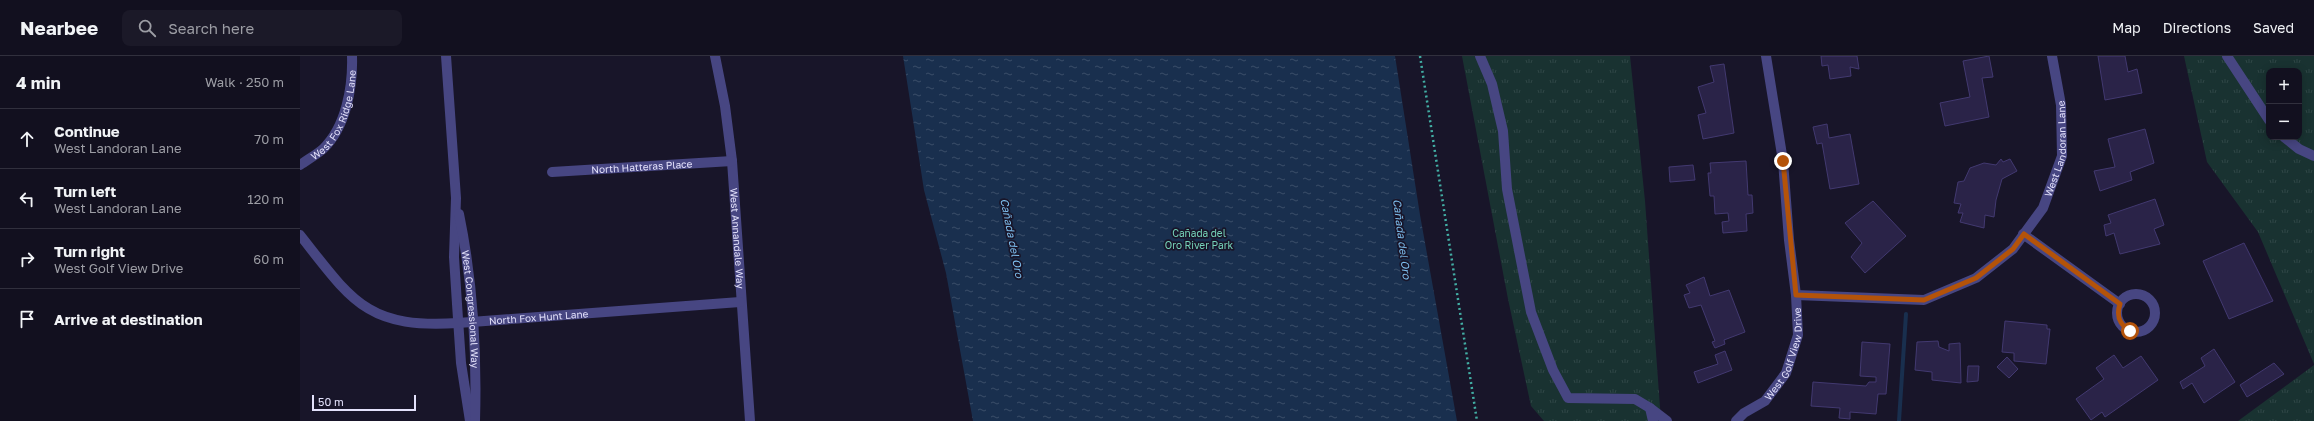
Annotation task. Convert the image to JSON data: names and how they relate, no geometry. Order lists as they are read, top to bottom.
{
  "streets": {
    "street": [
      "West Fox Ridge Lane",
      "West Landoran Lane",
      "North Hatteras Place",
      "West Annandale Way",
      "West Congressional Way",
      "North Fox Hunt Lane",
      "West Golf View Drive"
    ]
  },
  "crossings": [
    ["West Landoran Lane", "West Golf View Drive"],
    ["North Hatteras Place", "West Annandale Way"],
    ["West Annandale Way", "North Fox Hunt Lane"],
    ["West Congressional Way", "North Fox Hunt Lane"]
  ],
  "water": ["Cañada del Oro"],
  "parks": ["Cañada del Oro River Park"],
  "scale_bar": "50 m",
  "page": {
    "header": "Nearbee",
    "search": "Search here",
    "nav": ["Map", "Directions", "Saved"],
    "heading": ["4 min", "Walk · 250 m"],
    "map_buttons": ["+", "−"],
    "list": [
      ["Continue", "West Landoran Lane", "70 m"],
      ["Turn left", "West Landoran Lane", "120 m"],
      ["Turn right", "West Golf View Drive", "60 m"],
      "Arrive at destination"
    ],
    "scale": "50 m"
  }
}
